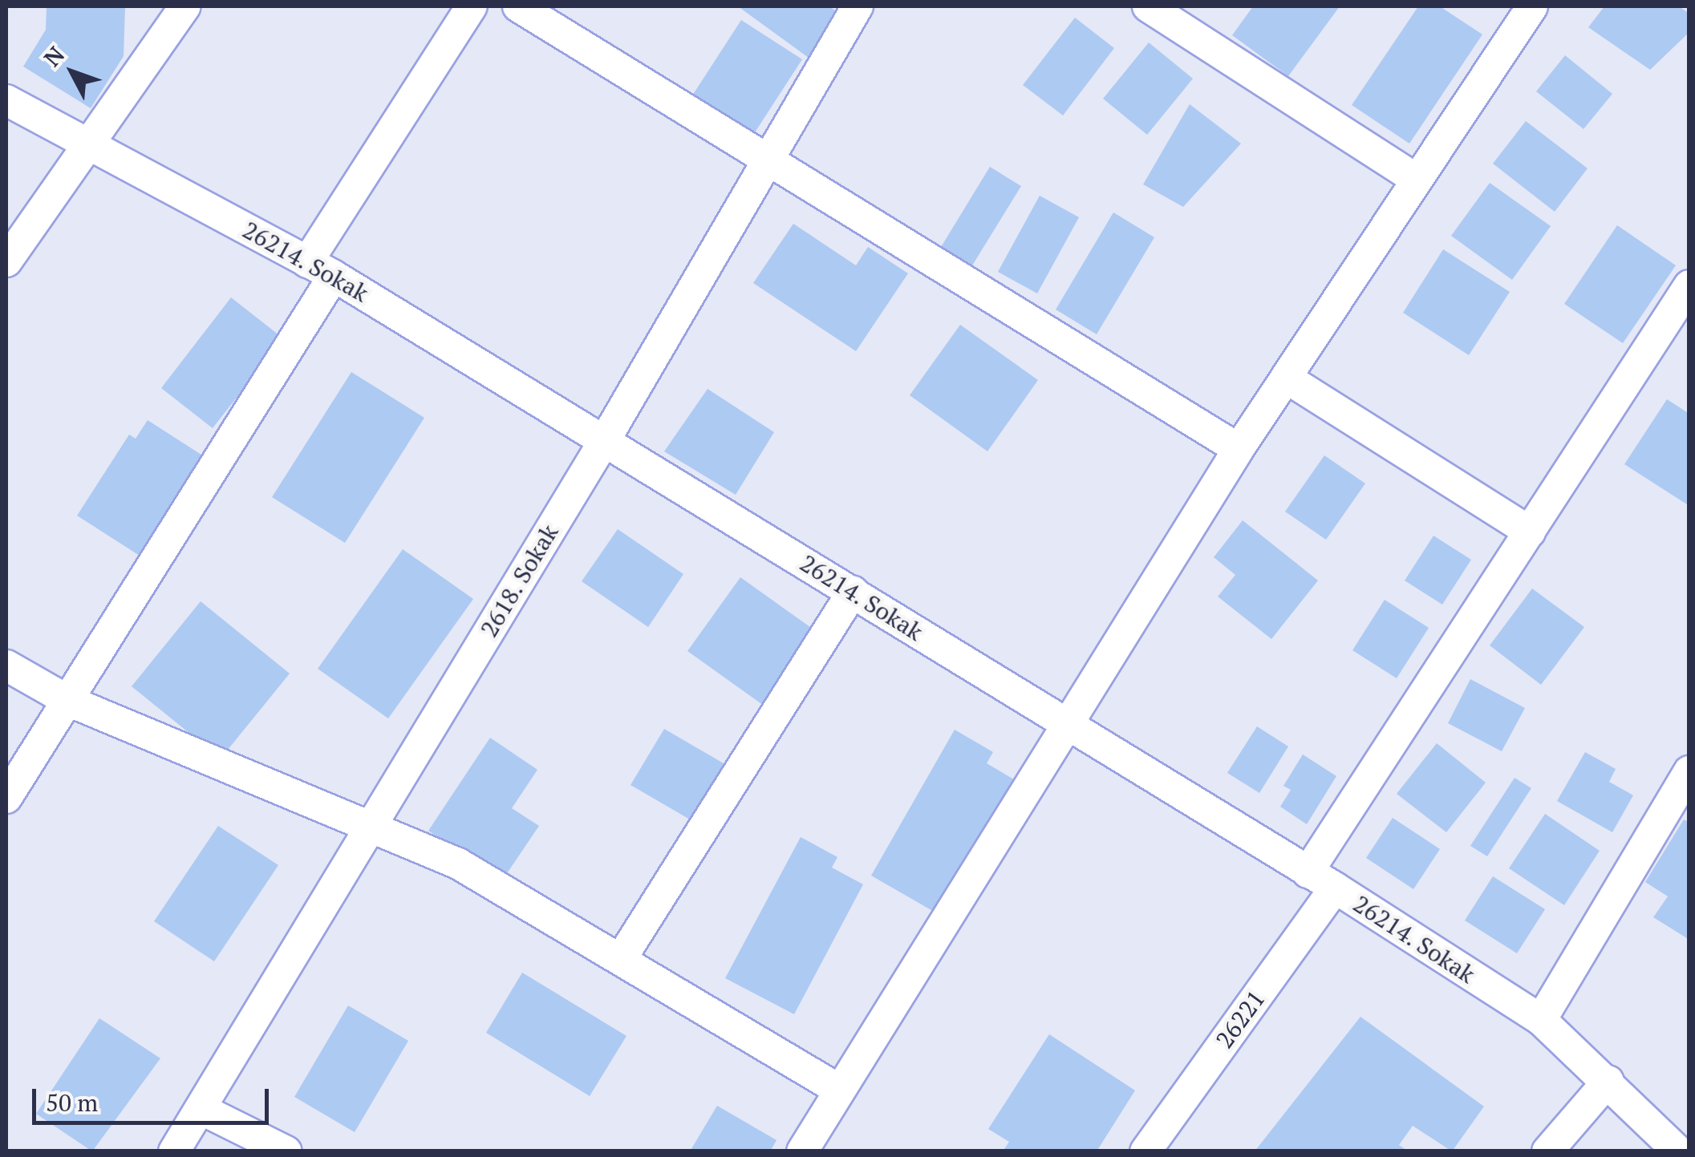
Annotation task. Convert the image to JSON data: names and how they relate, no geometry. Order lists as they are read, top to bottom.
{
  "streets": {
    "street": ["26214. Sokak", "2618. Sokak", "26221"]
  },
  "crossings": [
    ["26214. Sokak", "2618. Sokak"],
    ["26214. Sokak", "26221"]
  ],
  "scale_bar": "50 m",
  "north": "top left"
}
